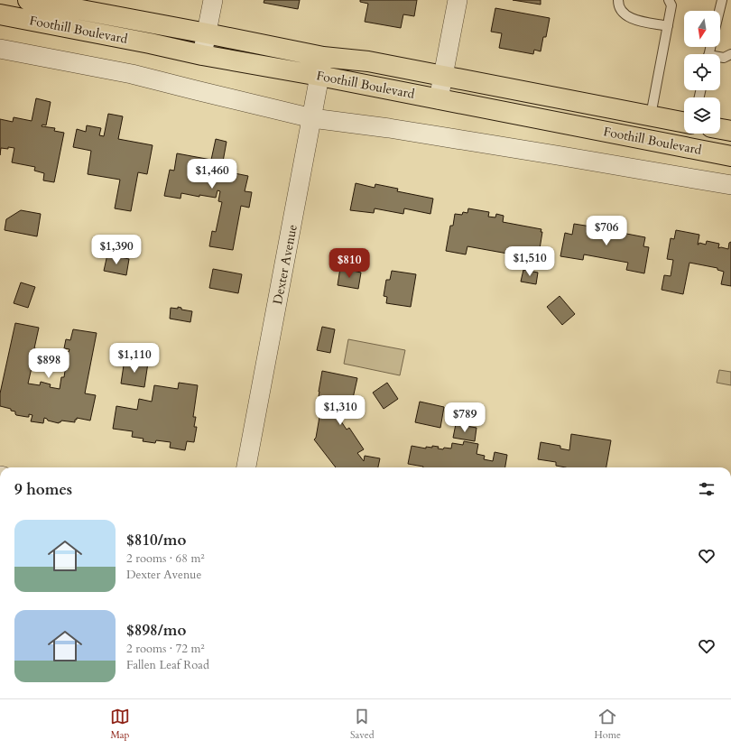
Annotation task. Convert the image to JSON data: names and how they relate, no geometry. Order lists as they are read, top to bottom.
{
  "streets": {
    "main road": ["Foothill Boulevard"],
    "street": ["Dexter Avenue"]
  },
  "crossings": [
    ["Foothill Boulevard", "Dexter Avenue"]
  ],
  "north": "bottom",
  "page": {
    "price": [
      "$1,460",
      "$706",
      "$1,390",
      "$1,510",
      "$810",
      "$1,110",
      "$898",
      "$1,310",
      "$789"
    ],
    "heading": "9 homes",
    "list": [
      {
        "name": "$810/mo",
        "note": "2 rooms · 68 m² · Dexter Avenue"
      },
      {
        "name": "$898/mo",
        "note": "2 rooms · 72 m² · Fallen Leaf Road"
      }
    ],
    "tabs": ["Map", "Saved", "Home"]
  }
}
